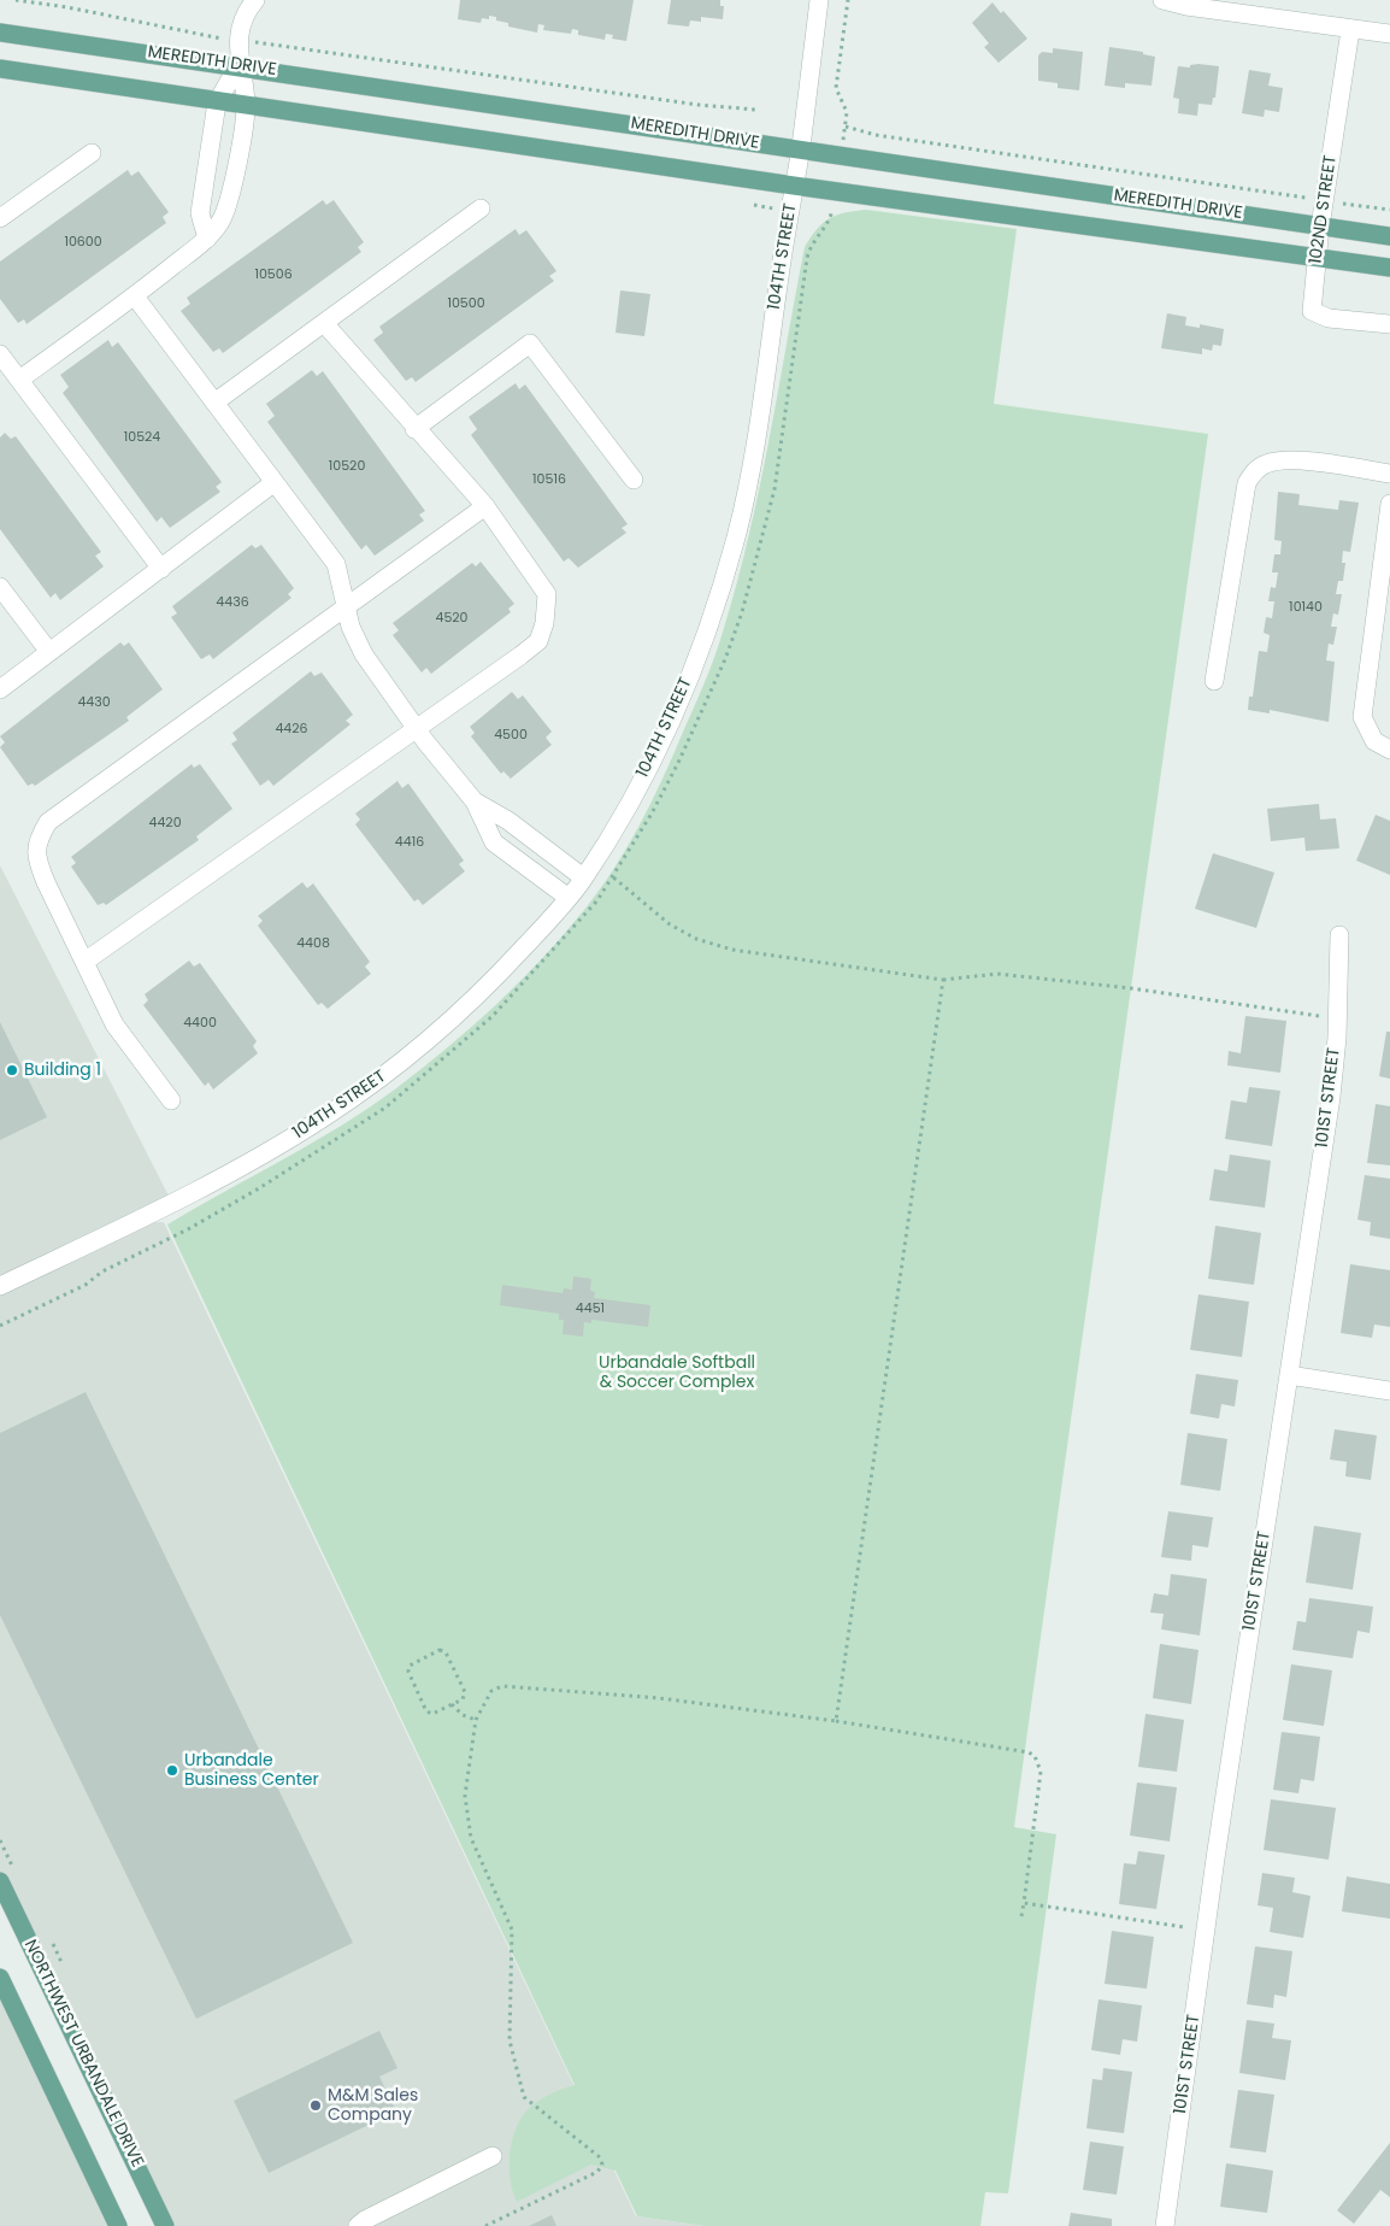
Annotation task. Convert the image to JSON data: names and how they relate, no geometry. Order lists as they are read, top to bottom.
{
  "streets": {
    "main road": ["MEREDITH DRIVE", "NORTHWEST URBANDALE DRIVE"],
    "street": ["102ND STREET", "104TH STREET", "101ST STREET"]
  },
  "crossings": [
    ["MEREDITH DRIVE", "102ND STREET"],
    ["MEREDITH DRIVE", "104TH STREET"]
  ],
  "parks": ["Urbandale Softball & Soccer Complex"],
  "places": ["Building 1", "Urbandale Business Center", "M&M Sales Company"],
  "house_numbers": [
    "10600",
    "10506",
    "10500",
    "10524",
    "10520",
    "10516",
    "4436",
    "10140",
    "4520",
    "4430",
    "4426",
    "4500",
    "4420",
    "4416",
    "4408",
    "4400",
    "4451"
  ]
}
